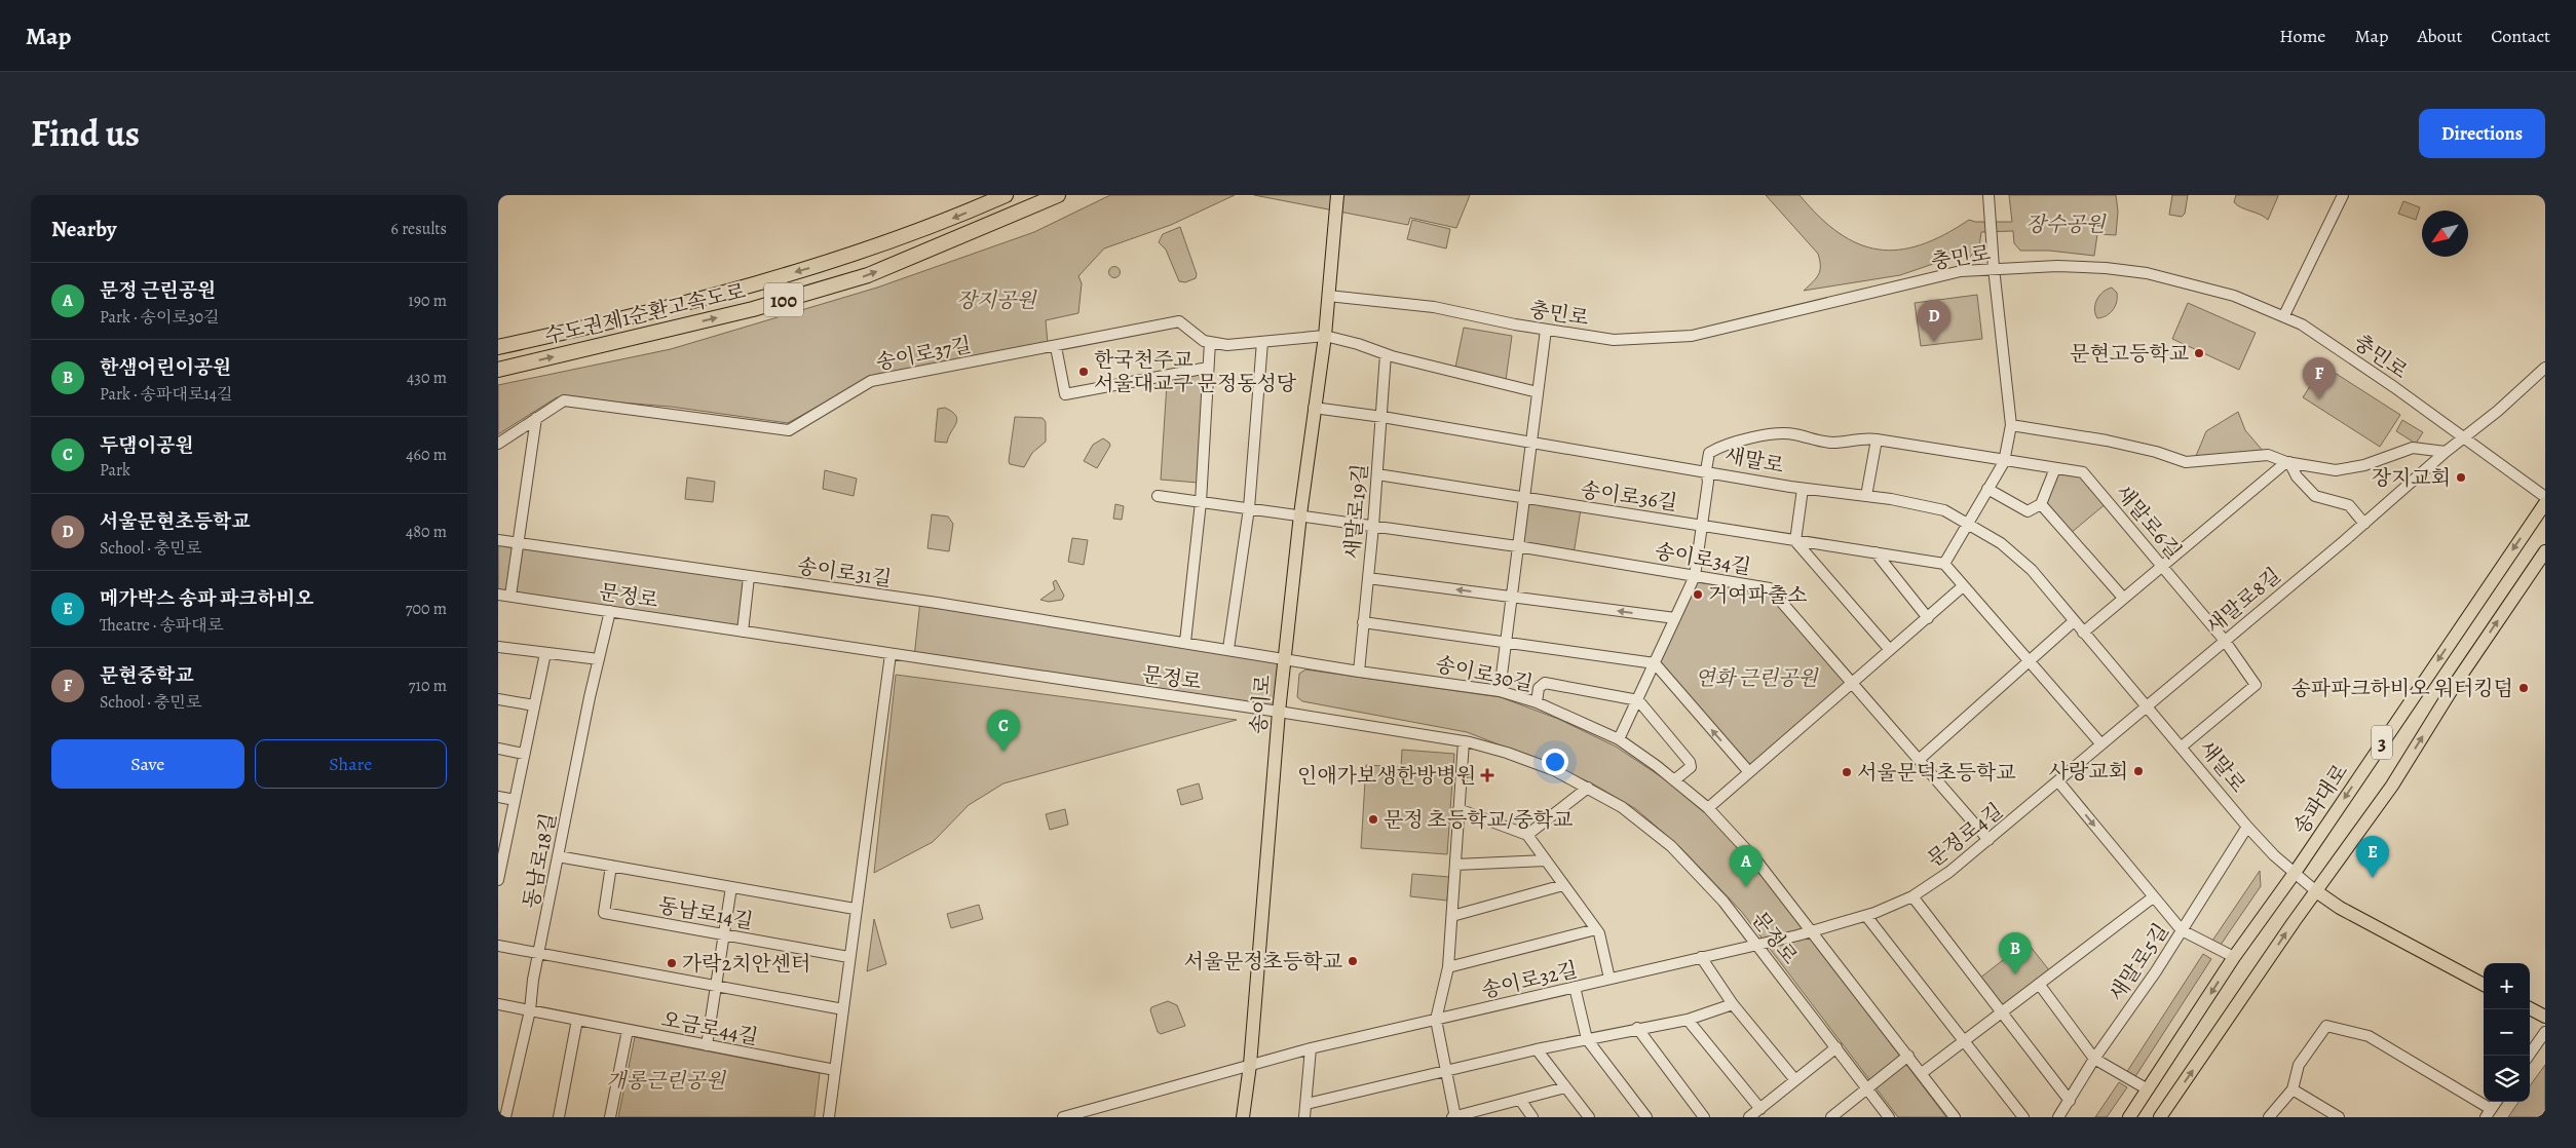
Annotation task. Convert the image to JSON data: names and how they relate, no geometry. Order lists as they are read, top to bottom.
{
  "streets": {
    "highway": ["100", "수도권제1순환고속도로"],
    "main road": [
      "새말로",
      "송이로",
      "3",
      "송파대로"
    ],
    "street": [
      "충민로",
      "송이로37길",
      "송이로36길",
      "새말로19길",
      "새말로6길",
      "송이로34길",
      "송이로31길",
      "문정로",
      "새말로8길",
      "송이로30길",
      "문정로4길",
      "동남로18길",
      "동남로14길",
      "새말로5길",
      "송이로32길",
      "오금로44길"
    ]
  },
  "crossings": [
    ["충민로", "새말로8길"],
    ["충민로", "송이로"],
    ["송이로37길", "새말로19길"],
    ["송이로37길", "송이로"],
    ["새말로", "새말로19길"],
    ["새말로", "새말로6길"],
    ["새말로", "새말로8길"],
    ["새말로", "송이로"],
    ["새말로", "3"],
    ["새말로", "송파대로"],
    ["새말로", "문정로4길"],
    ["새말로", "새말로5길"],
    ["송이로36길", "새말로19길"],
    ["새말로19길", "송이로34길"],
    ["새말로19길", "송이로30길"],
    ["새말로6길", "새말로8길"],
    ["송이로34길", "송이로"],
    ["송이로34길", "문정로4길"],
    ["송이로31길", "송이로30길"],
    ["송이로31길", "송이로"],
    ["문정로", "송이로"],
    ["문정로", "문정로4길"],
    ["문정로", "동남로18길"],
    ["문정로", "송이로32길"],
    ["새말로8길", "문정로4길"],
    ["송이로30길", "송이로"],
    ["송이로30길", "문정로4길"],
    ["송이로", "송이로32길"],
    ["문정로4길", "송이로32길"],
    ["동남로18길", "동남로14길"],
    ["동남로18길", "오금로44길"]
  ],
  "parks": [
    "장수공원",
    "장지공원",
    "연화 근린공원",
    "개롱근린공원"
  ],
  "places": {
    "other": [
      "문현고등학교",
      "한국천주교 서울대교구 문정동성당",
      "장지교회",
      "거여파출소",
      "송파파크하비오 워터킹덤",
      "사랑교회",
      "서울문덕초등학교",
      "문정 초등학교/중학교",
      "서울문정초등학교",
      "가락2치안센터"
    ],
    "health": ["인애가보생한방병원"]
  },
  "north": "bottom left",
  "page": {
    "header": "Map",
    "nav": [
      "Home",
      "Map",
      "About",
      "Contact"
    ],
    "title": "Find us",
    "buttons": [
      "Directions",
      ["Save", "Share"]
    ],
    "heading": ["Nearby", "6 results"],
    "list": [
      {
        "mark": "A",
        "name": "문정 근린공원",
        "note": "Park · 송이로30길",
        "value": "190 m"
      },
      {
        "mark": "B",
        "name": "한샘어린이공원",
        "note": "Park · 송파대로14길",
        "value": "430 m"
      },
      {
        "mark": "C",
        "name": "두댐이공원",
        "note": "Park",
        "value": "460 m"
      },
      {
        "mark": "D",
        "name": "서울문현초등학교",
        "note": "School · 충민로",
        "value": "480 m"
      },
      {
        "mark": "E",
        "name": "메가박스 송파 파크하비오",
        "note": "Theatre · 송파대로",
        "value": "700 m"
      },
      {
        "mark": "F",
        "name": "문현중학교",
        "note": "School · 충민로",
        "value": "710 m"
      }
    ],
    "pins": [
      "D",
      "F",
      "C",
      "E",
      "A",
      "B"
    ],
    "map_buttons": ["+", "−"]
  }
}
